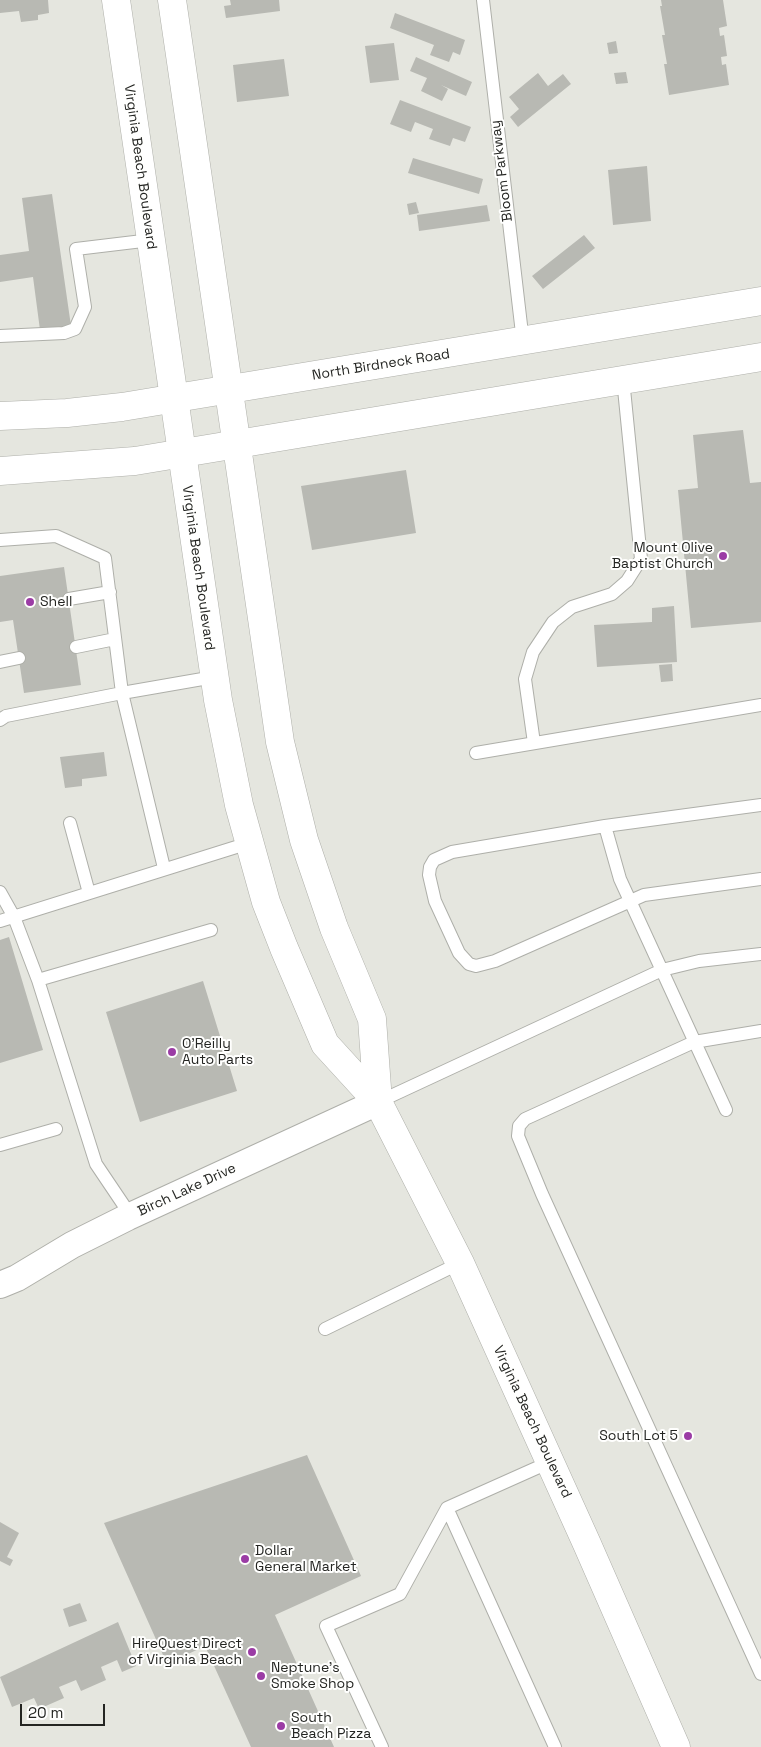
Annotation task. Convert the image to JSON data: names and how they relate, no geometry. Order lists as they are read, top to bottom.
{
  "streets": {
    "main road": ["Virginia Beach Boulevard", "North Birdneck Road"],
    "street": ["Birch Lake Drive"],
    "lane": ["Bloom Parkway"]
  },
  "crossings": [
    ["Virginia Beach Boulevard", "North Birdneck Road"],
    ["Virginia Beach Boulevard", "Birch Lake Drive"],
    ["Bloom Parkway", "North Birdneck Road"]
  ],
  "places": [
    "Mount Olive Baptist Church",
    "Shell",
    "O'Reilly Auto Parts",
    "South Lot 5",
    "Dollar General Market",
    "HireQuest Direct of Virginia Beach",
    "Neptune's Smoke Shop",
    "South Beach Pizza"
  ],
  "scale_bar": "20 m"
}
